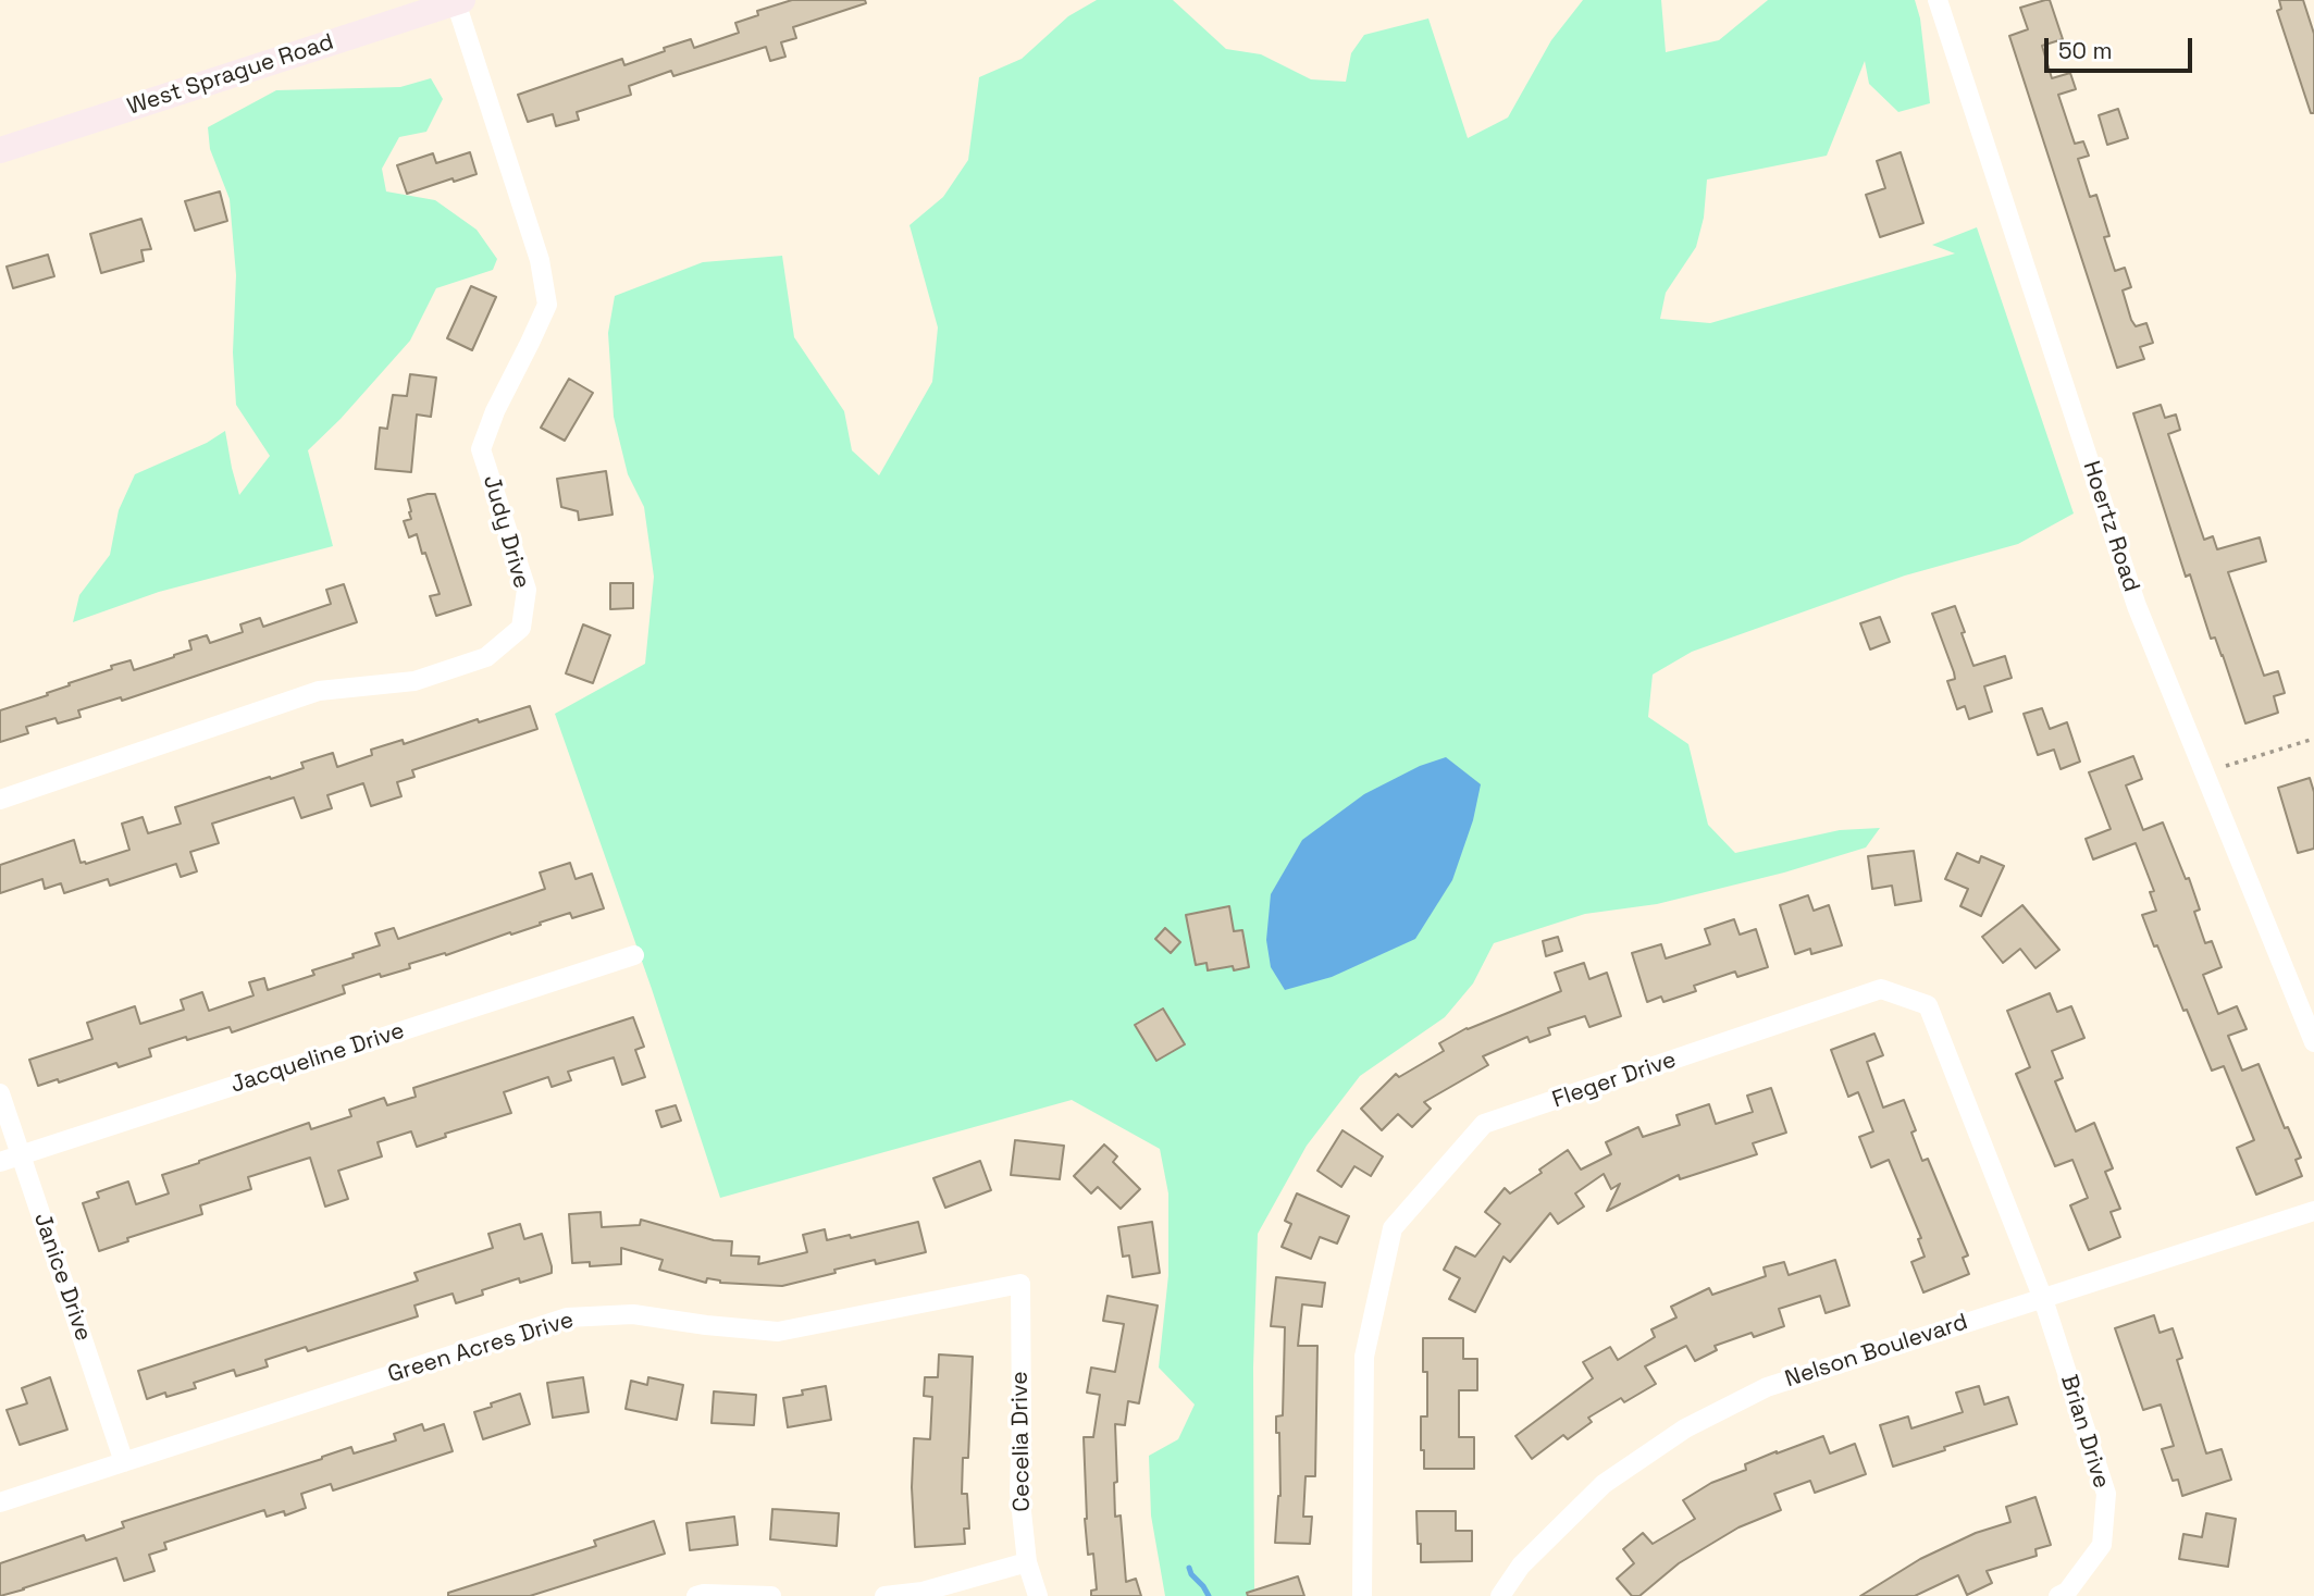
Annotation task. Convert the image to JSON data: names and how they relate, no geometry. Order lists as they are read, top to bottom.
{
  "streets": {
    "street": [
      "West Sprague Road",
      "Hoertz Road",
      "Judy Drive",
      "Jacqueline Drive",
      "Fleger Drive",
      "Janice Drive",
      "Green Acres Drive",
      "Nelson Boulevard",
      "Brian Drive",
      "Cecelia Drive"
    ]
  },
  "crossings": [
    ["West Sprague Road", "Judy Drive"],
    ["Jacqueline Drive", "Janice Drive"],
    ["Fleger Drive", "Nelson Boulevard"],
    ["Fleger Drive", "Brian Drive"],
    ["Janice Drive", "Green Acres Drive"],
    ["Green Acres Drive", "Cecelia Drive"],
    ["Nelson Boulevard", "Brian Drive"]
  ],
  "scale_bar": "50 m"
}
